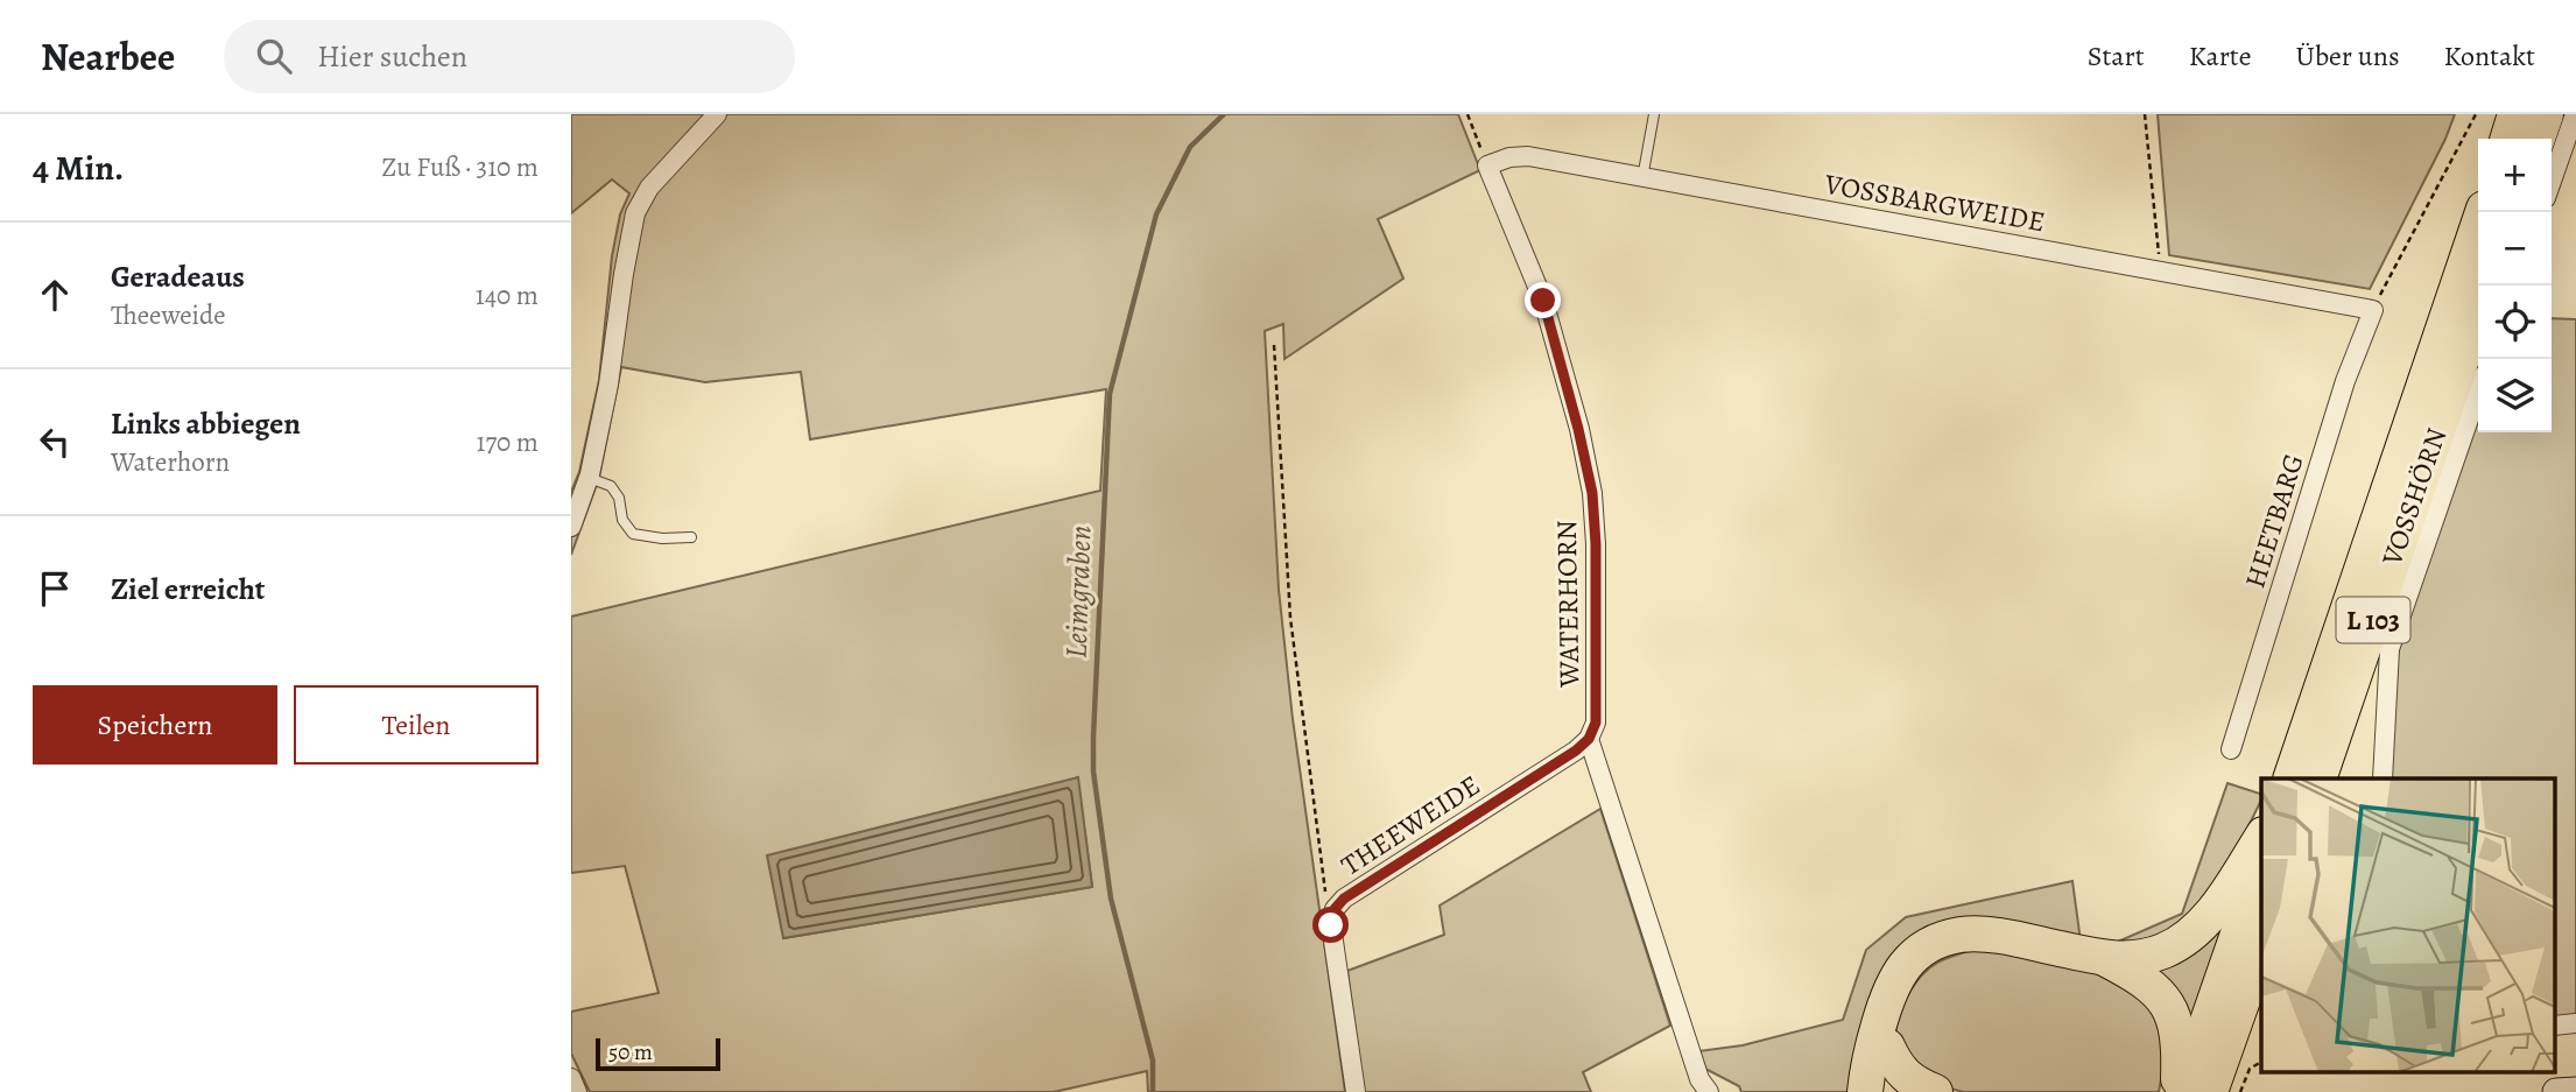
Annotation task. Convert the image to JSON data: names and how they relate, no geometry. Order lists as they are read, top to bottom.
{
  "streets": {
    "highway": ["L 103"],
    "street": [
      "VOSSBARGWEIDE",
      "VOSSHÖRN",
      "HEETBARG",
      "WATERHORN",
      "THEEWEIDE"
    ]
  },
  "crossings": [
    ["VOSSBARGWEIDE", "HEETBARG"],
    ["VOSSBARGWEIDE", "WATERHORN"],
    ["WATERHORN", "THEEWEIDE"]
  ],
  "water": ["Leimgraben"],
  "scale_bar": "50 m",
  "page": {
    "header": "Nearbee",
    "search": "Hier suchen",
    "nav": [
      "Start",
      "Karte",
      "Über uns",
      "Kontakt"
    ],
    "heading": ["4 Min.", "Zu Fuß · 310 m"],
    "map_buttons": ["+", "−"],
    "list": [
      ["Geradeaus", "Theeweide", "140 m"],
      ["Links abbiegen", "Waterhorn", "170 m"],
      "Ziel erreicht"
    ],
    "buttons": ["Speichern", "Teilen"],
    "scale": "50 m"
  }
}
